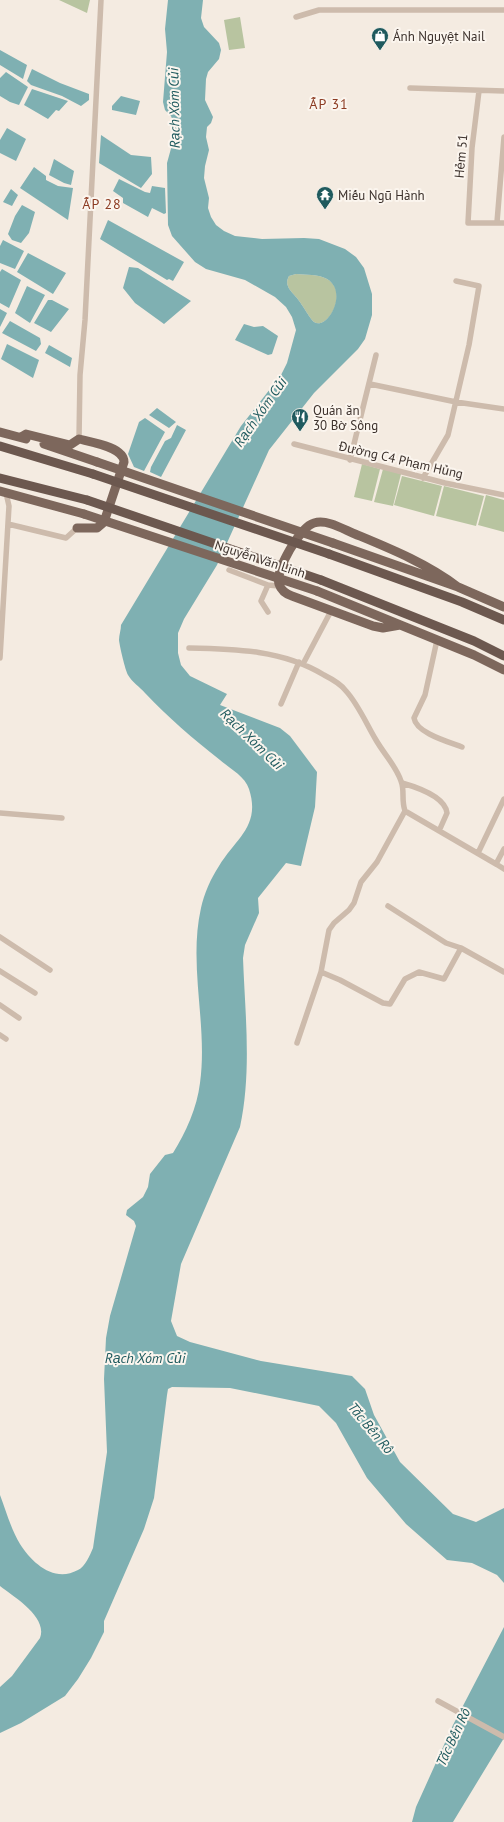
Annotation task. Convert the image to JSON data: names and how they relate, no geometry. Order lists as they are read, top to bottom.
{
  "streets": {
    "highway": ["Nguyễn Văn Linh"],
    "street": ["Hẻm 51", "Đường C4 Phạm Hủng"]
  },
  "districts": ["ẤP 31", "ẤP 28"],
  "water": ["Rạch Xóm Củi", "Tắc Bến Rô"],
  "places": {
    "shop": ["Ánh Nguyệt Nail"],
    "temple": ["Miếu Ngũ Hành"],
    "restaurant": ["Quán ăn 30 Bờ Sông"]
  }
}
